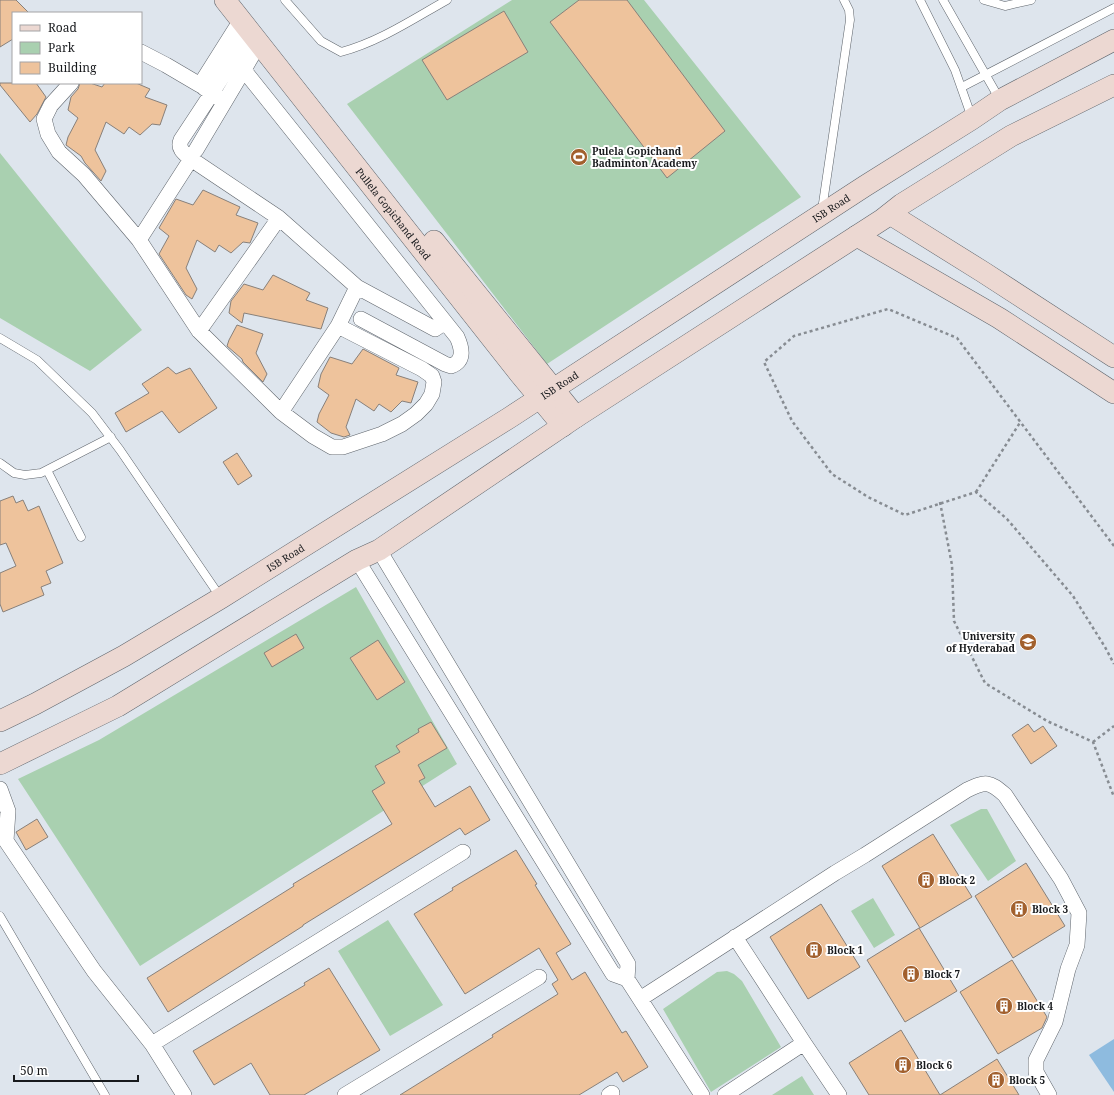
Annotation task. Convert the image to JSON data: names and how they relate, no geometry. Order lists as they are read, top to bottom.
{
  "streets": {
    "main road": ["ISB Road", "Pullela Gopichand Road"]
  },
  "crossings": [
    ["ISB Road", "Pullela Gopichand Road"]
  ],
  "places": {
    "sports": ["Pulela Gopichand Badminton Academy"],
    "school or university": ["University of Hyderabad"],
    "building": [
      "Block 2",
      "Block 3",
      "Block 1",
      "Block 7",
      "Block 4",
      "Block 6",
      "Block 5"
    ]
  },
  "legend": ["Road", "Park", "Building"],
  "scale_bar": "50 m"
}
